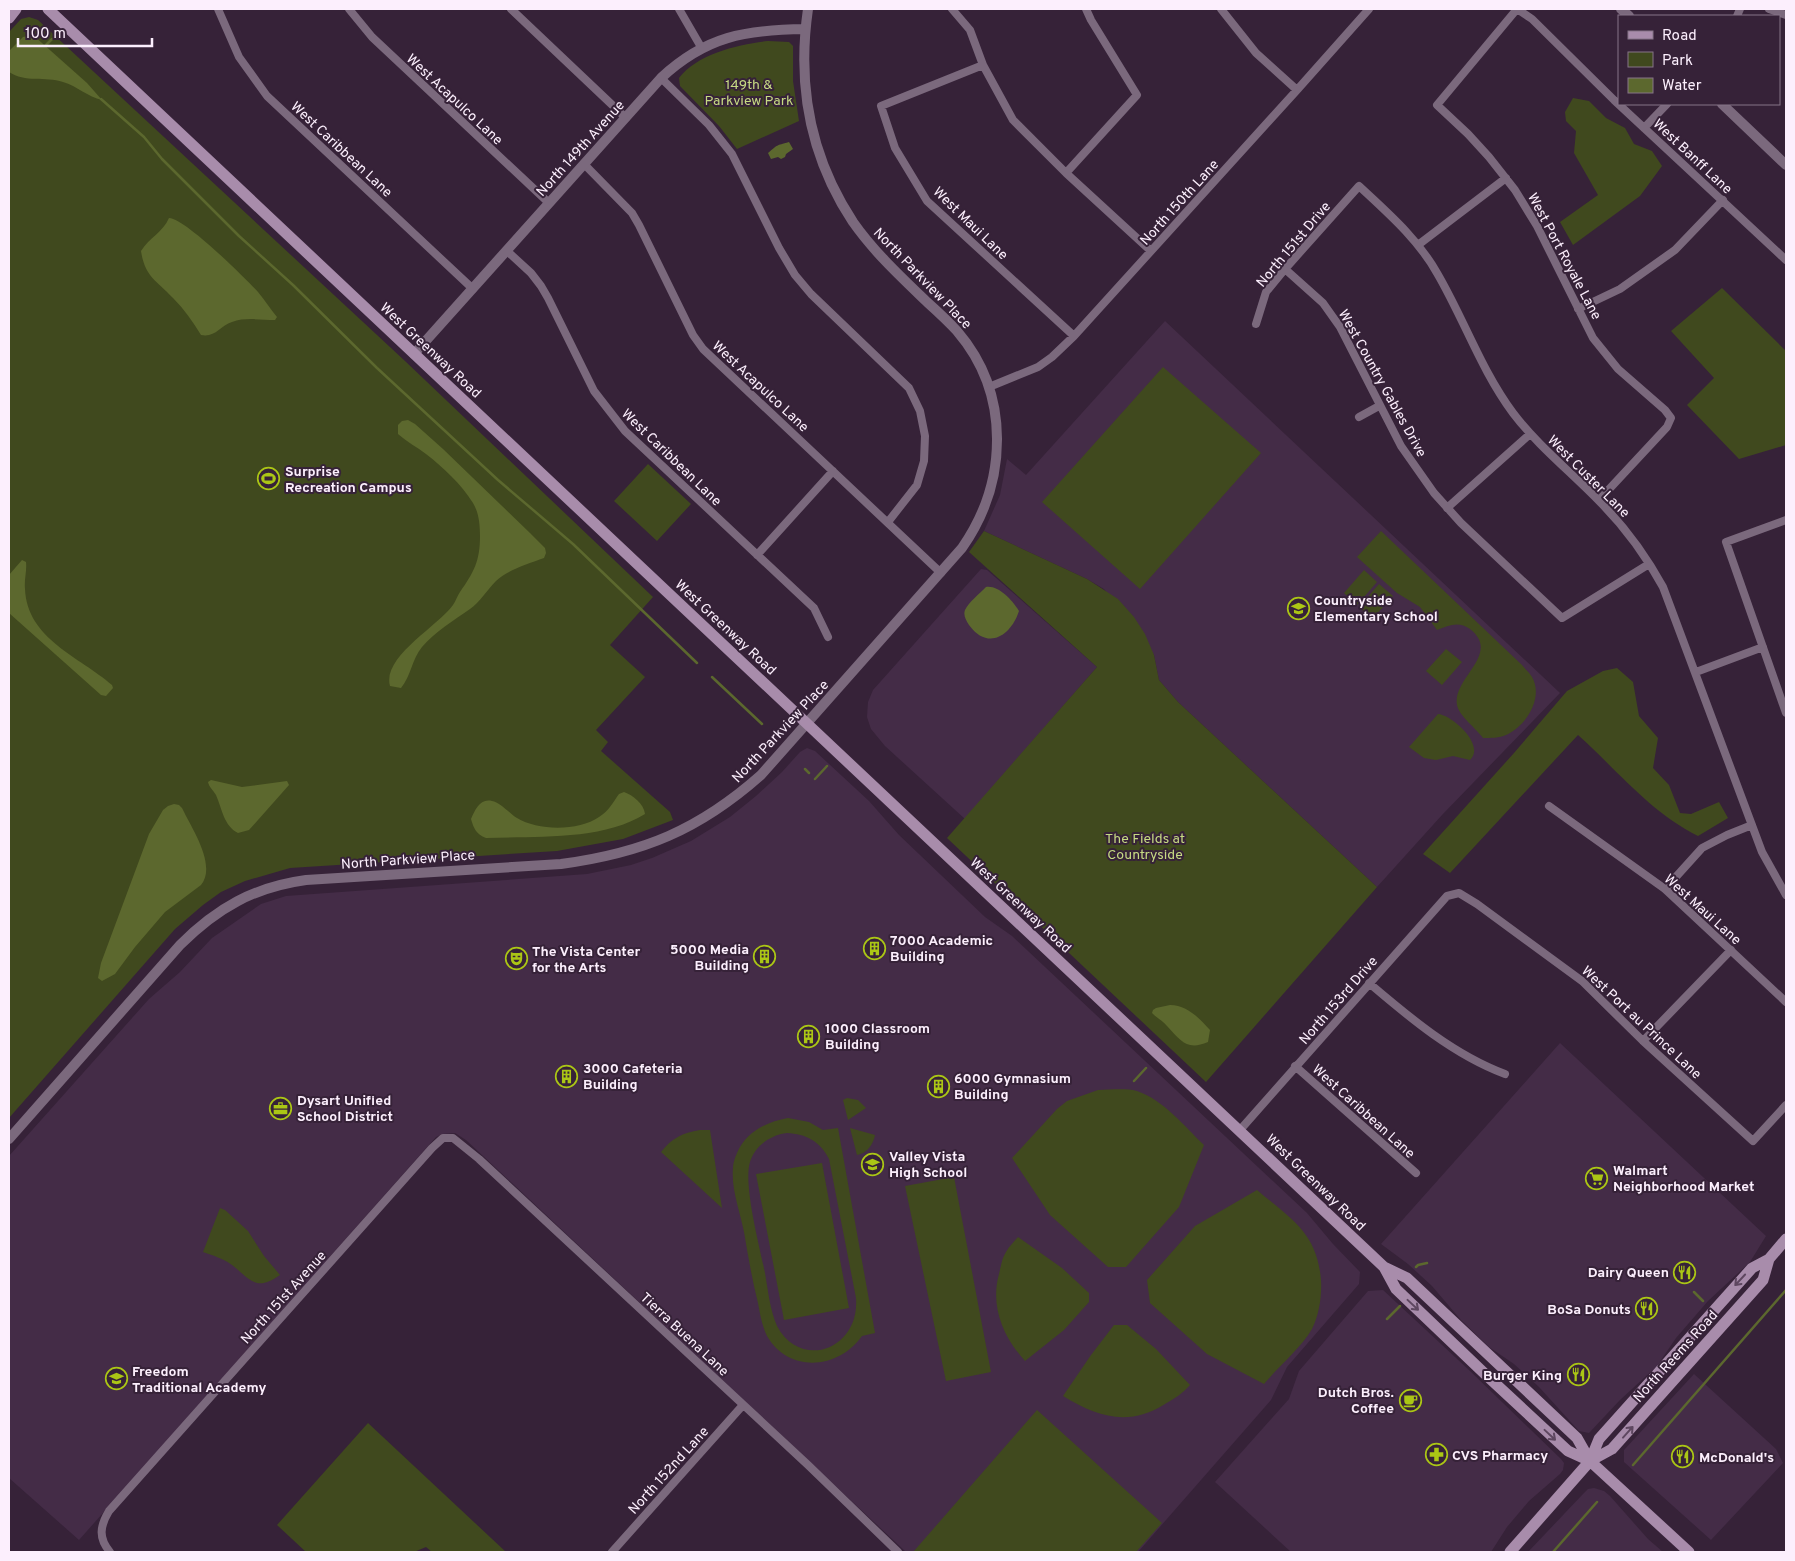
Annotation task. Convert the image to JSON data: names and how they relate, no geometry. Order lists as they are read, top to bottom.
{
  "streets": {
    "main road": ["West Greenway Road", "North Reems Road"],
    "street": [
      "West Acapulco Lane",
      "North 149th Avenue",
      "West Caribbean Lane",
      "West Banff Lane",
      "North 150th Lane",
      "West Maui Lane",
      "North 151st Drive",
      "West Port Royale Lane",
      "North Parkview Place",
      "West Country Gables Drive",
      "West Custer Lane",
      "North 153rd Drive",
      "West Port au Prince Lane",
      "North 151st Avenue",
      "Tierra Buena Lane",
      "North 152nd Lane"
    ]
  },
  "crossings": [
    ["West Acapulco Lane", "North 149th Avenue"],
    ["West Acapulco Lane", "North Parkview Place"],
    ["North 149th Avenue", "West Caribbean Lane"],
    ["North 149th Avenue", "North Parkview Place"],
    ["North 149th Avenue", "West Greenway Road"],
    ["West Caribbean Lane", "North 153rd Drive"],
    ["West Banff Lane", "West Port Royale Lane"],
    ["North 150th Lane", "West Maui Lane"],
    ["North 150th Lane", "North Parkview Place"],
    ["North 151st Drive", "West Country Gables Drive"],
    ["North 151st Drive", "West Custer Lane"],
    ["West Port Royale Lane", "West Custer Lane"],
    ["North Parkview Place", "West Greenway Road"],
    ["West Greenway Road", "North 153rd Drive"],
    ["West Greenway Road", "North Reems Road"],
    ["West Country Gables Drive", "West Custer Lane"],
    ["North 153rd Drive", "West Port au Prince Lane"],
    ["North 151st Avenue", "Tierra Buena Lane"],
    ["Tierra Buena Lane", "North 152nd Lane"]
  ],
  "parks": ["149th & Parkview Park", "The Fields at Countryside"],
  "places": {
    "sports": ["Surprise Recreation Campus"],
    "school or university": ["Countryside Elementary School", "Valley Vista High School", "Freedom Traditional Academy"],
    "building": [
      "7000 Academic Building",
      "5000 Media Building",
      "1000 Classroom Building",
      "3000 Cafeteria Building",
      "6000 Gymnasium Building"
    ],
    "theatre": ["The Vista Center for the Arts"],
    "office": ["Dysart Unified School District"],
    "supermarket": ["Walmart Neighborhood Market"],
    "restaurant": [
      "Dairy Queen",
      "BoSa Donuts",
      "Burger King",
      "McDonald's"
    ],
    "cafe": ["Dutch Bros. Coffee"],
    "pharmacy": ["CVS Pharmacy"]
  },
  "legend": ["Road", "Park", "Water"],
  "scale_bar": "100 m"
}
